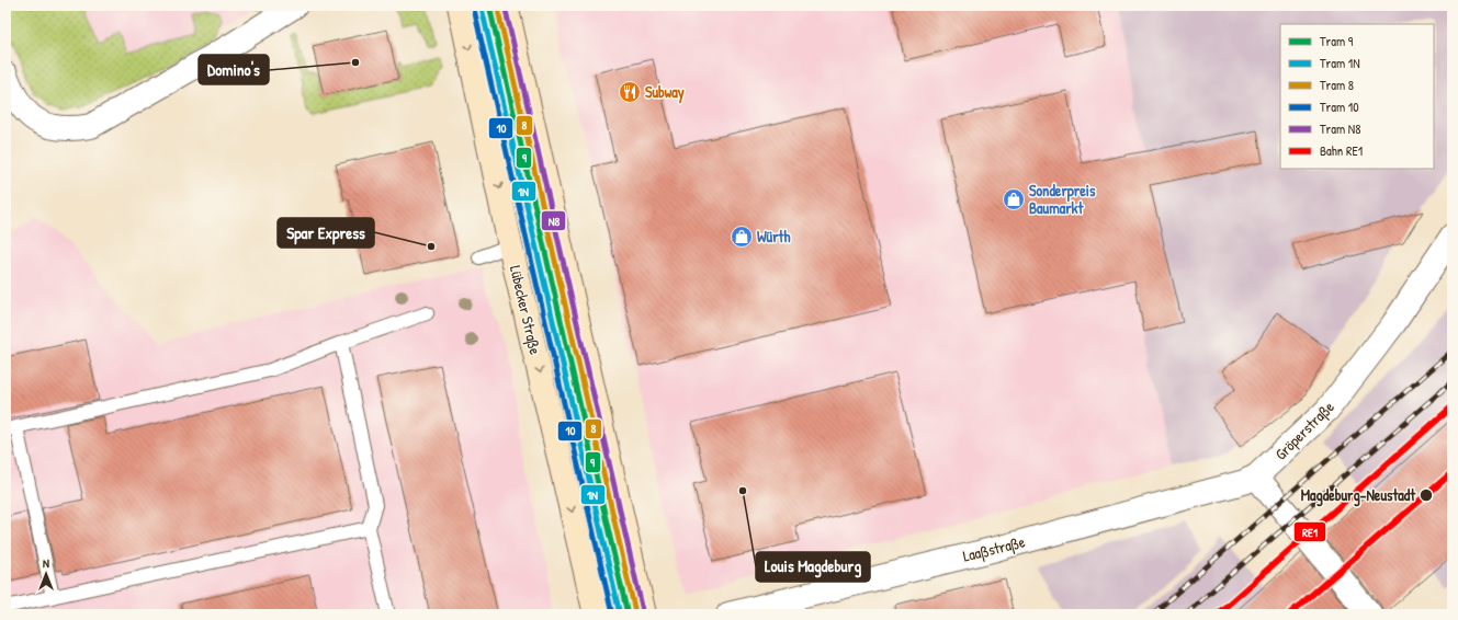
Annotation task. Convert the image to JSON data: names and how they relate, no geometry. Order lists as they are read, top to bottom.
{
  "streets": {
    "main road": ["Lübecker Straße"],
    "street": ["Gröperstraße", "Laaßstraße"]
  },
  "crossings": [
    ["Gröperstraße", "Laaßstraße"]
  ],
  "places": {
    "other": [
      "Domino's",
      "Spar Express",
      "Louis Magdeburg",
      "Magdeburg-Neustadt"
    ],
    "restaurant": ["Subway"],
    "shop": ["Sonderpreis Baumarkt", "Würth"]
  },
  "lines": [
    "tram line 9",
    "tram line 8",
    "tram line N8",
    "tram line 1N",
    "tram line 10",
    "rail line RE1"
  ],
  "legend": [
    "Tram 9",
    "Tram 1N",
    "Tram 8",
    "Tram 10",
    "Tram N8",
    "Bahn RE1"
  ],
  "north": "top"
}
